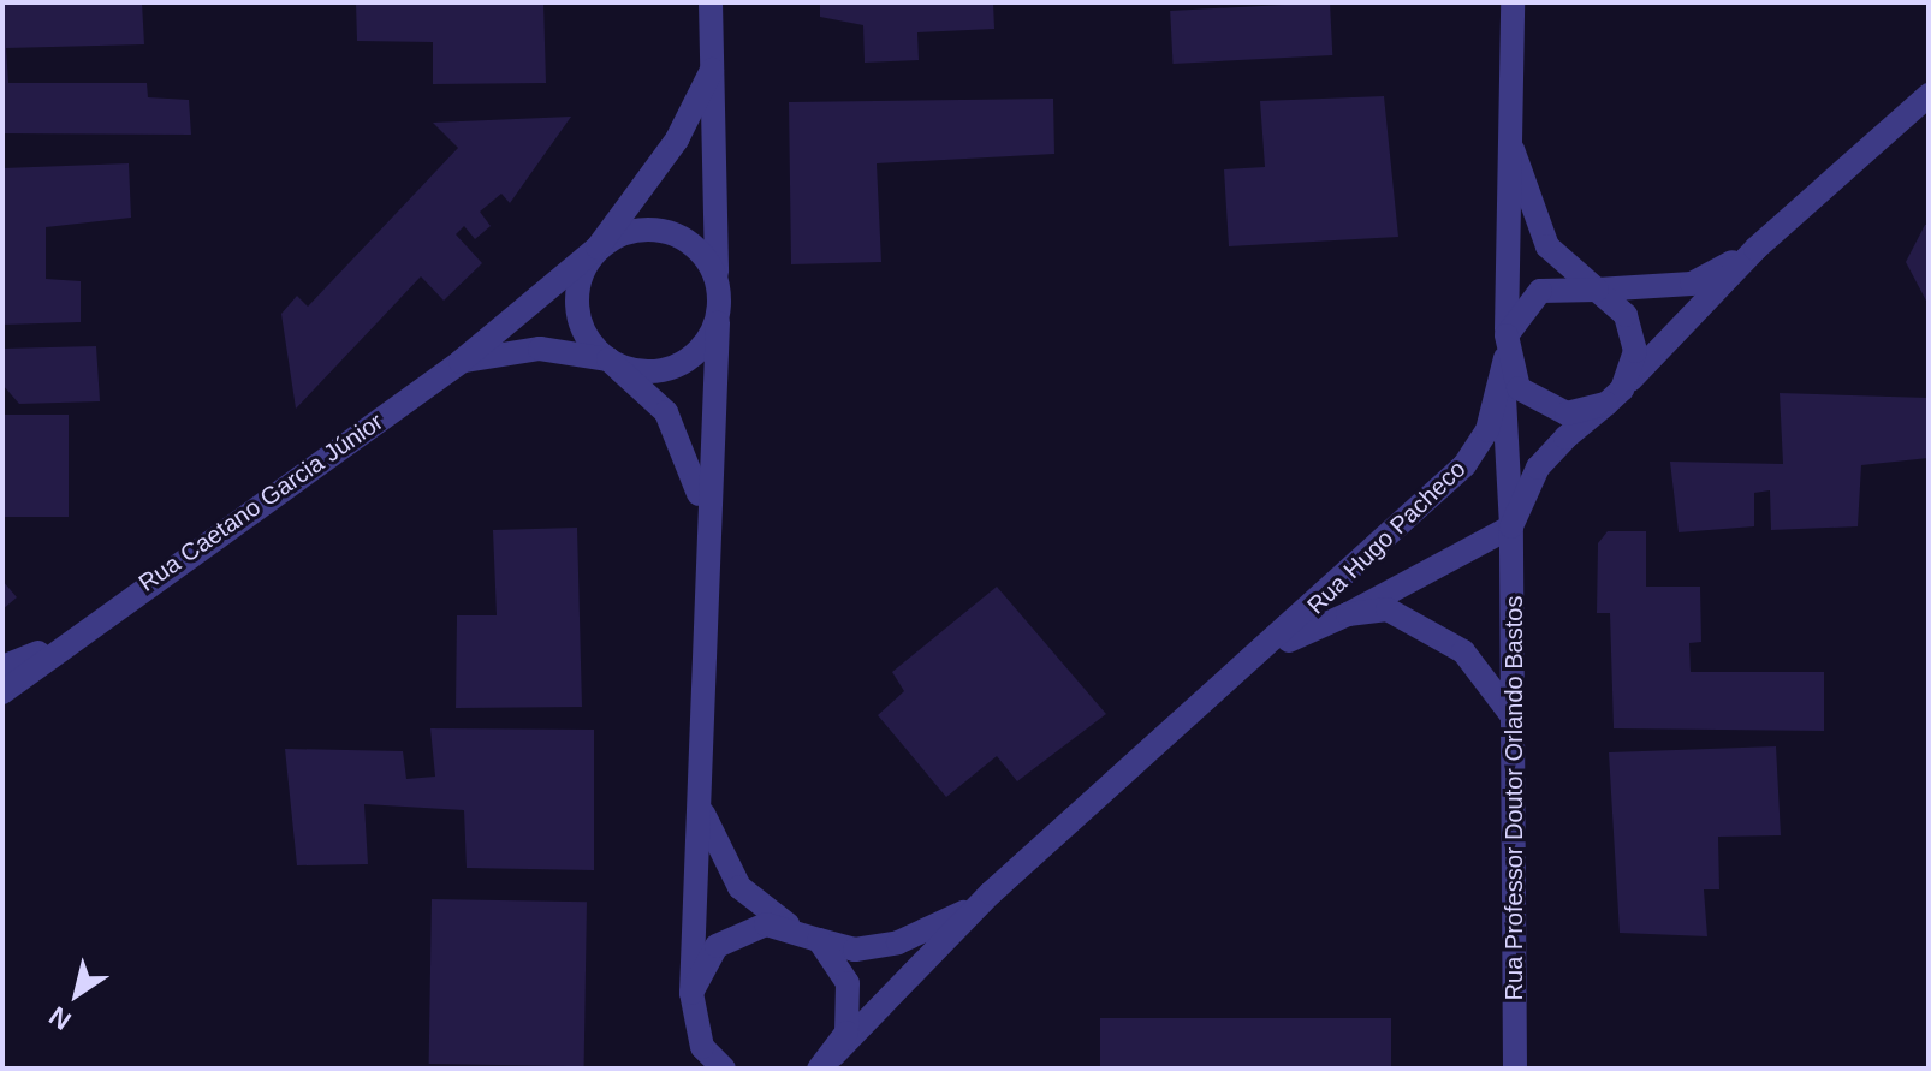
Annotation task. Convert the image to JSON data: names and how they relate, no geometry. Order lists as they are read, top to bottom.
{
  "streets": {
    "street": ["Rua Caetano Garcia Júnior", "Rua Hugo Pacheco", "Rua Professor Doutor Orlando Bastos"]
  },
  "crossings": [
    ["Rua Hugo Pacheco", "Rua Professor Doutor Orlando Bastos"]
  ],
  "north": "bottom left"
}
